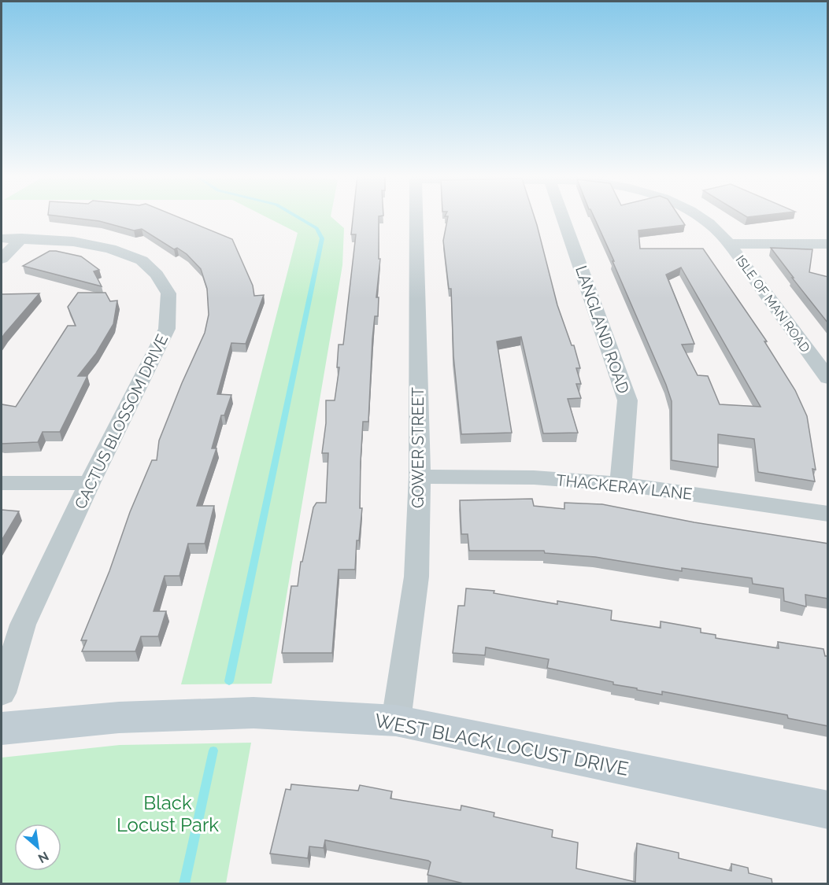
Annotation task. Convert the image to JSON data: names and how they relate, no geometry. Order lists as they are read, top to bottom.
{
  "streets": {
    "street": [
      "ISLE OF MAN ROAD",
      "LANGLAND ROAD",
      "CACTUS BLOSSOM DRIVE",
      "GOWER STREET",
      "THACKERAY LANE",
      "WEST BLACK LOCUST DRIVE"
    ]
  },
  "crossings": [
    ["LANGLAND ROAD", "THACKERAY LANE"],
    ["GOWER STREET", "THACKERAY LANE"],
    ["GOWER STREET", "WEST BLACK LOCUST DRIVE"]
  ],
  "parks": ["Black Locust Park"],
  "north": "bottom right"
}
